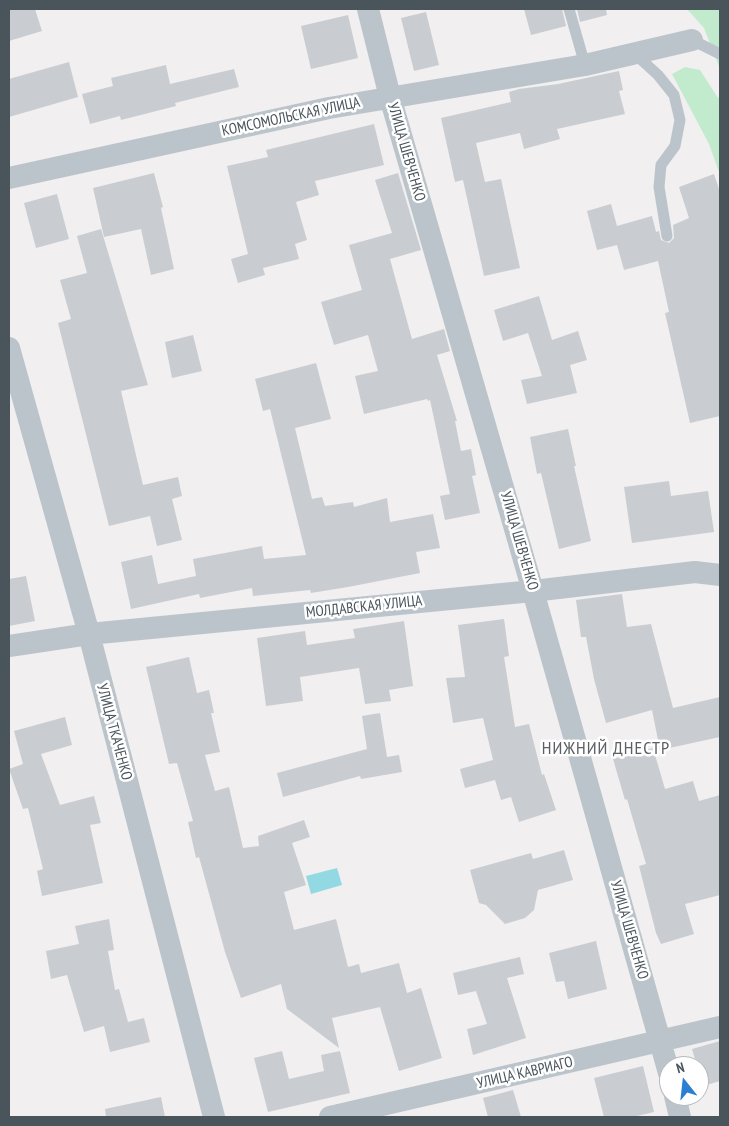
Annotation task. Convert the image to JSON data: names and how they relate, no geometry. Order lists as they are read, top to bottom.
{
  "streets": {
    "street": [
      "КОМСОМОЛЬСКАЯ УЛИЦА",
      "УЛИЦА ШЕВЧЕНКО",
      "МОЛДАВСКАЯ УЛИЦА",
      "УЛИЦА ТКАЧЕНКО",
      "УЛИЦА КАВРИАГО"
    ]
  },
  "crossings": [
    ["КОМСОМОЛЬСКАЯ УЛИЦА", "УЛИЦА ШЕВЧЕНКО"],
    ["УЛИЦА ШЕВЧЕНКО", "МОЛДАВСКАЯ УЛИЦА"],
    ["УЛИЦА ШЕВЧЕНКО", "УЛИЦА КАВРИАГО"],
    ["МОЛДАВСКАЯ УЛИЦА", "УЛИЦА ТКАЧЕНКО"]
  ],
  "districts": ["НИЖНИЙ ДНЕСТР"],
  "north": "top"
}
